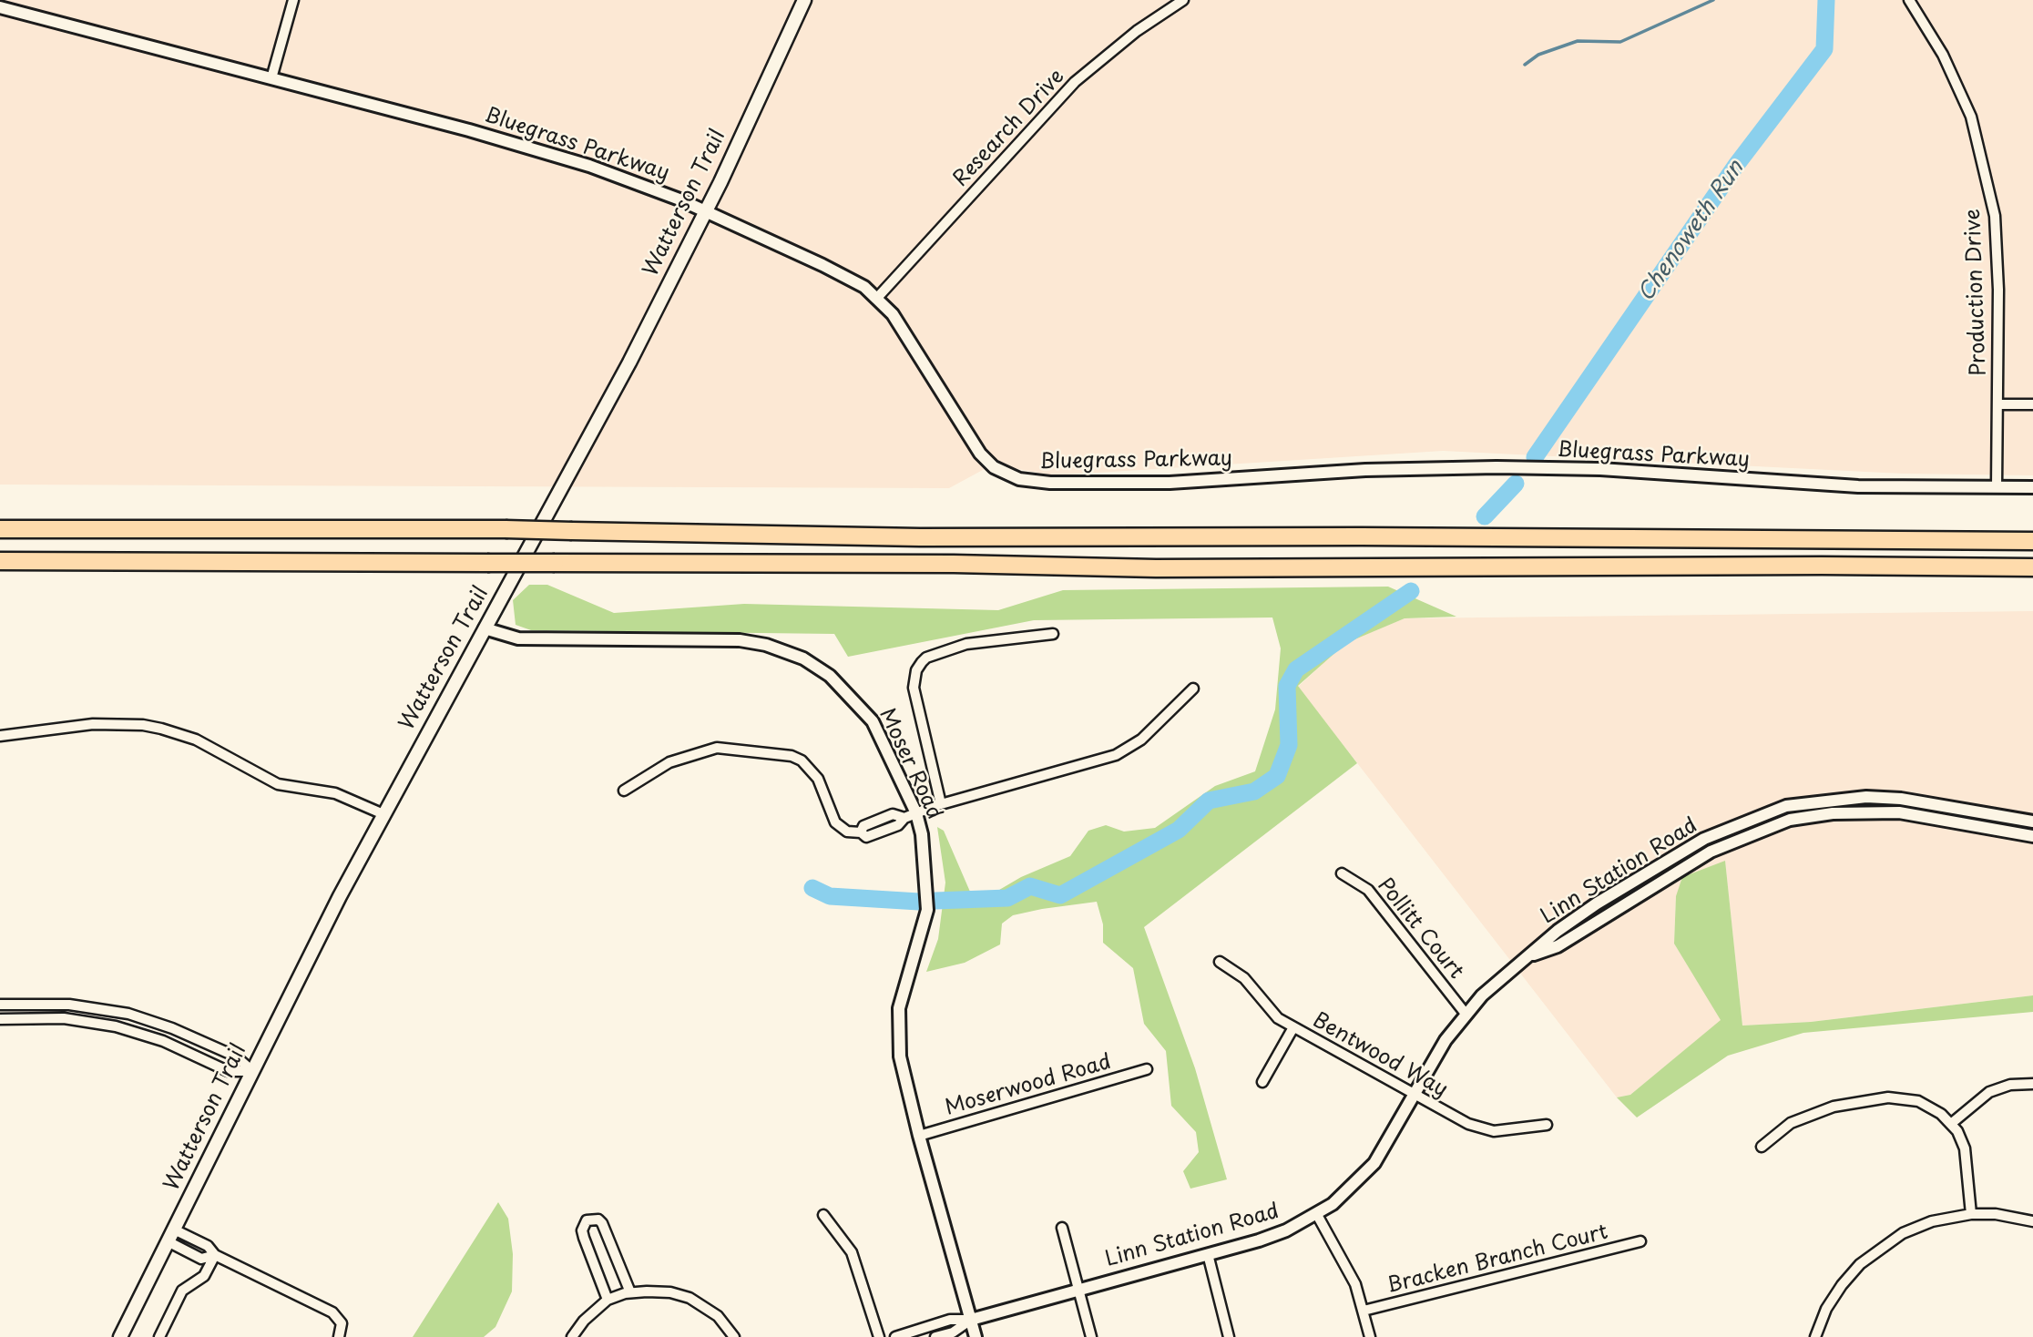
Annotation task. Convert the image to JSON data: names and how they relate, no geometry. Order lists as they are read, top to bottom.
{
  "streets": {
    "main road": ["Watterson Trail"],
    "street": [
      "Research Drive",
      "Bluegrass Parkway",
      "Production Drive",
      "Moser Road",
      "Linn Station Road",
      "Pollitt Court",
      "Bentwood Way",
      "Moserwood Road",
      "Bracken Branch Court"
    ]
  },
  "crossings": [
    ["Research Drive", "Bluegrass Parkway"],
    ["Bluegrass Parkway", "Watterson Trail"],
    ["Bluegrass Parkway", "Production Drive"],
    ["Watterson Trail", "Moser Road"],
    ["Moser Road", "Linn Station Road"],
    ["Moser Road", "Moserwood Road"],
    ["Linn Station Road", "Pollitt Court"],
    ["Linn Station Road", "Bentwood Way"]
  ],
  "water": ["Chenoweth Run"]
}
